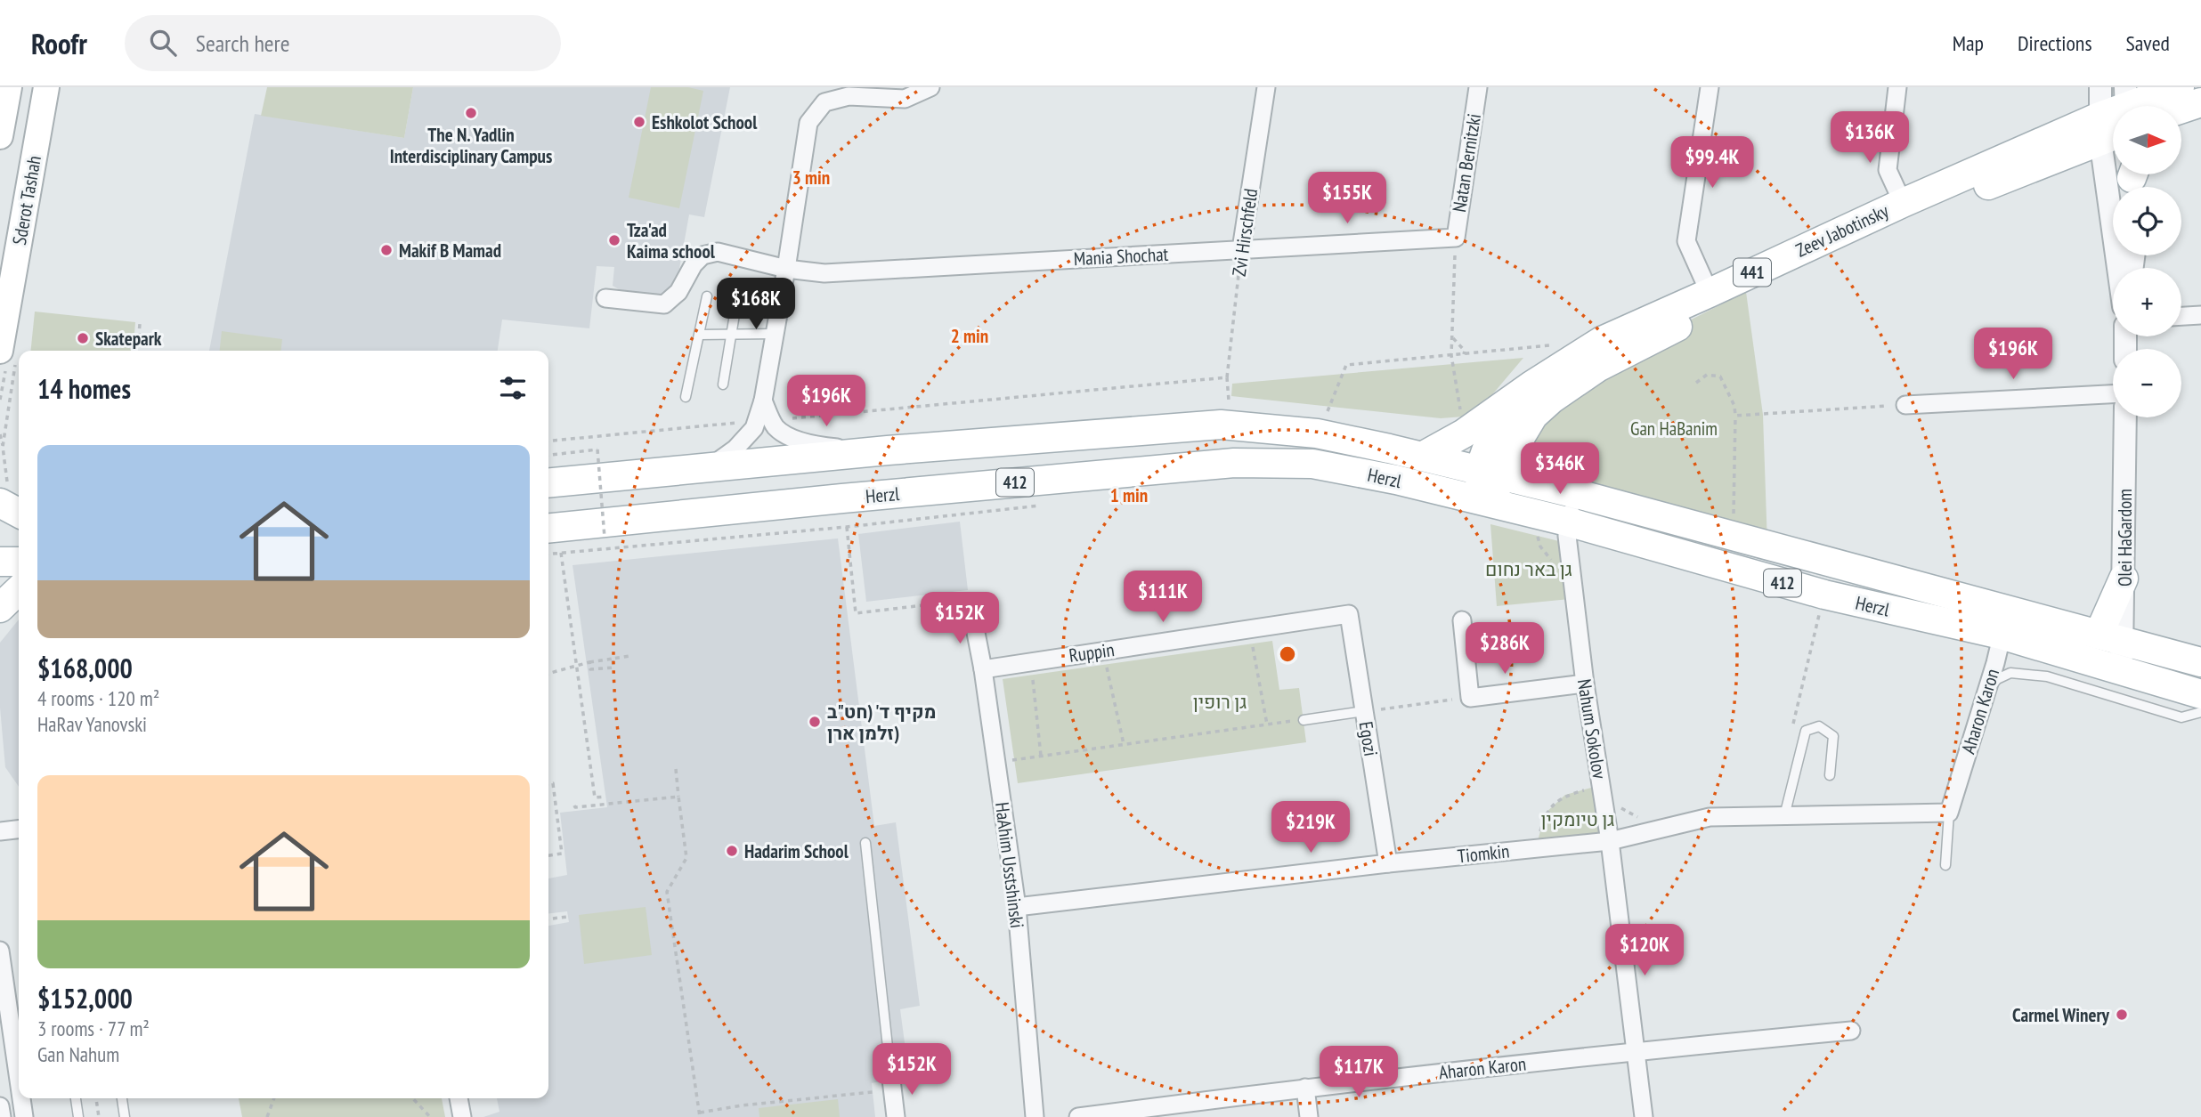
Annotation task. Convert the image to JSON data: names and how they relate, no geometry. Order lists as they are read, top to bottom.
{
  "streets": {
    "main road": [
      "Sderot Tashah",
      "Zeev Jabotinsky",
      "441",
      "Herzl",
      "412"
    ],
    "street": [
      "Natan Bernitzki",
      "Zvi Hirschfeld",
      "Mania Shochat",
      "Olei HaGardom",
      "Ruppin",
      "Aharon Karon",
      "Nahum Sokolov",
      "Egozi",
      "Tiomkin",
      "HaAhim Usstshinski"
    ]
  },
  "crossings": [
    ["Natan Bernitzki", "Mania Shochat"],
    ["Zeev Jabotinsky", "Herzl"],
    ["Zvi Hirschfeld", "Mania Shochat"],
    ["Herzl", "Aharon Karon"],
    ["Herzl", "Nahum Sokolov"],
    ["Ruppin", "Egozi"],
    ["Ruppin", "HaAhim Usstshinski"],
    ["Aharon Karon", "Nahum Sokolov"],
    ["Aharon Karon", "Tiomkin"],
    ["Nahum Sokolov", "Tiomkin"],
    ["Egozi", "Tiomkin"],
    ["Tiomkin", "HaAhim Usstshinski"]
  ],
  "parks": [
    "Gan HaBanim",
    "גן באר נחום",
    "גן רופין",
    "גן טיומקין"
  ],
  "places": [
    "The N. Yadlin Interdisciplinary Campus",
    "Eshkolot School",
    "Tza'ad Kaima school",
    "Makif B Mamad",
    "Skatepark",
    "מקיף ד' (חט\"ב זלמן ארן)",
    "Hadarim School",
    "Carmel Winery"
  ],
  "north": "right",
  "page": {
    "header": "Roofr",
    "search": "Search here",
    "nav": ["Map", "Directions", "Saved"],
    "map_buttons": ["+", "−"],
    "price": [
      "$136K",
      "$99.4K",
      "$155K",
      "$168K",
      "$196K",
      "$196K",
      "$346K",
      "$111K",
      "$152K",
      "$286K",
      "$219K",
      "$120K",
      "$152K",
      "$117K"
    ],
    "heading": "14 homes",
    "list": [
      {
        "name": "$168,000",
        "note": "4 rooms · 120 m² · HaRav Yanovski"
      },
      {
        "name": "$152,000",
        "note": "3 rooms · 77 m² · Gan Nahum"
      }
    ]
  },
  "rings": ["3 min", "2 min", "1 min"]
}
